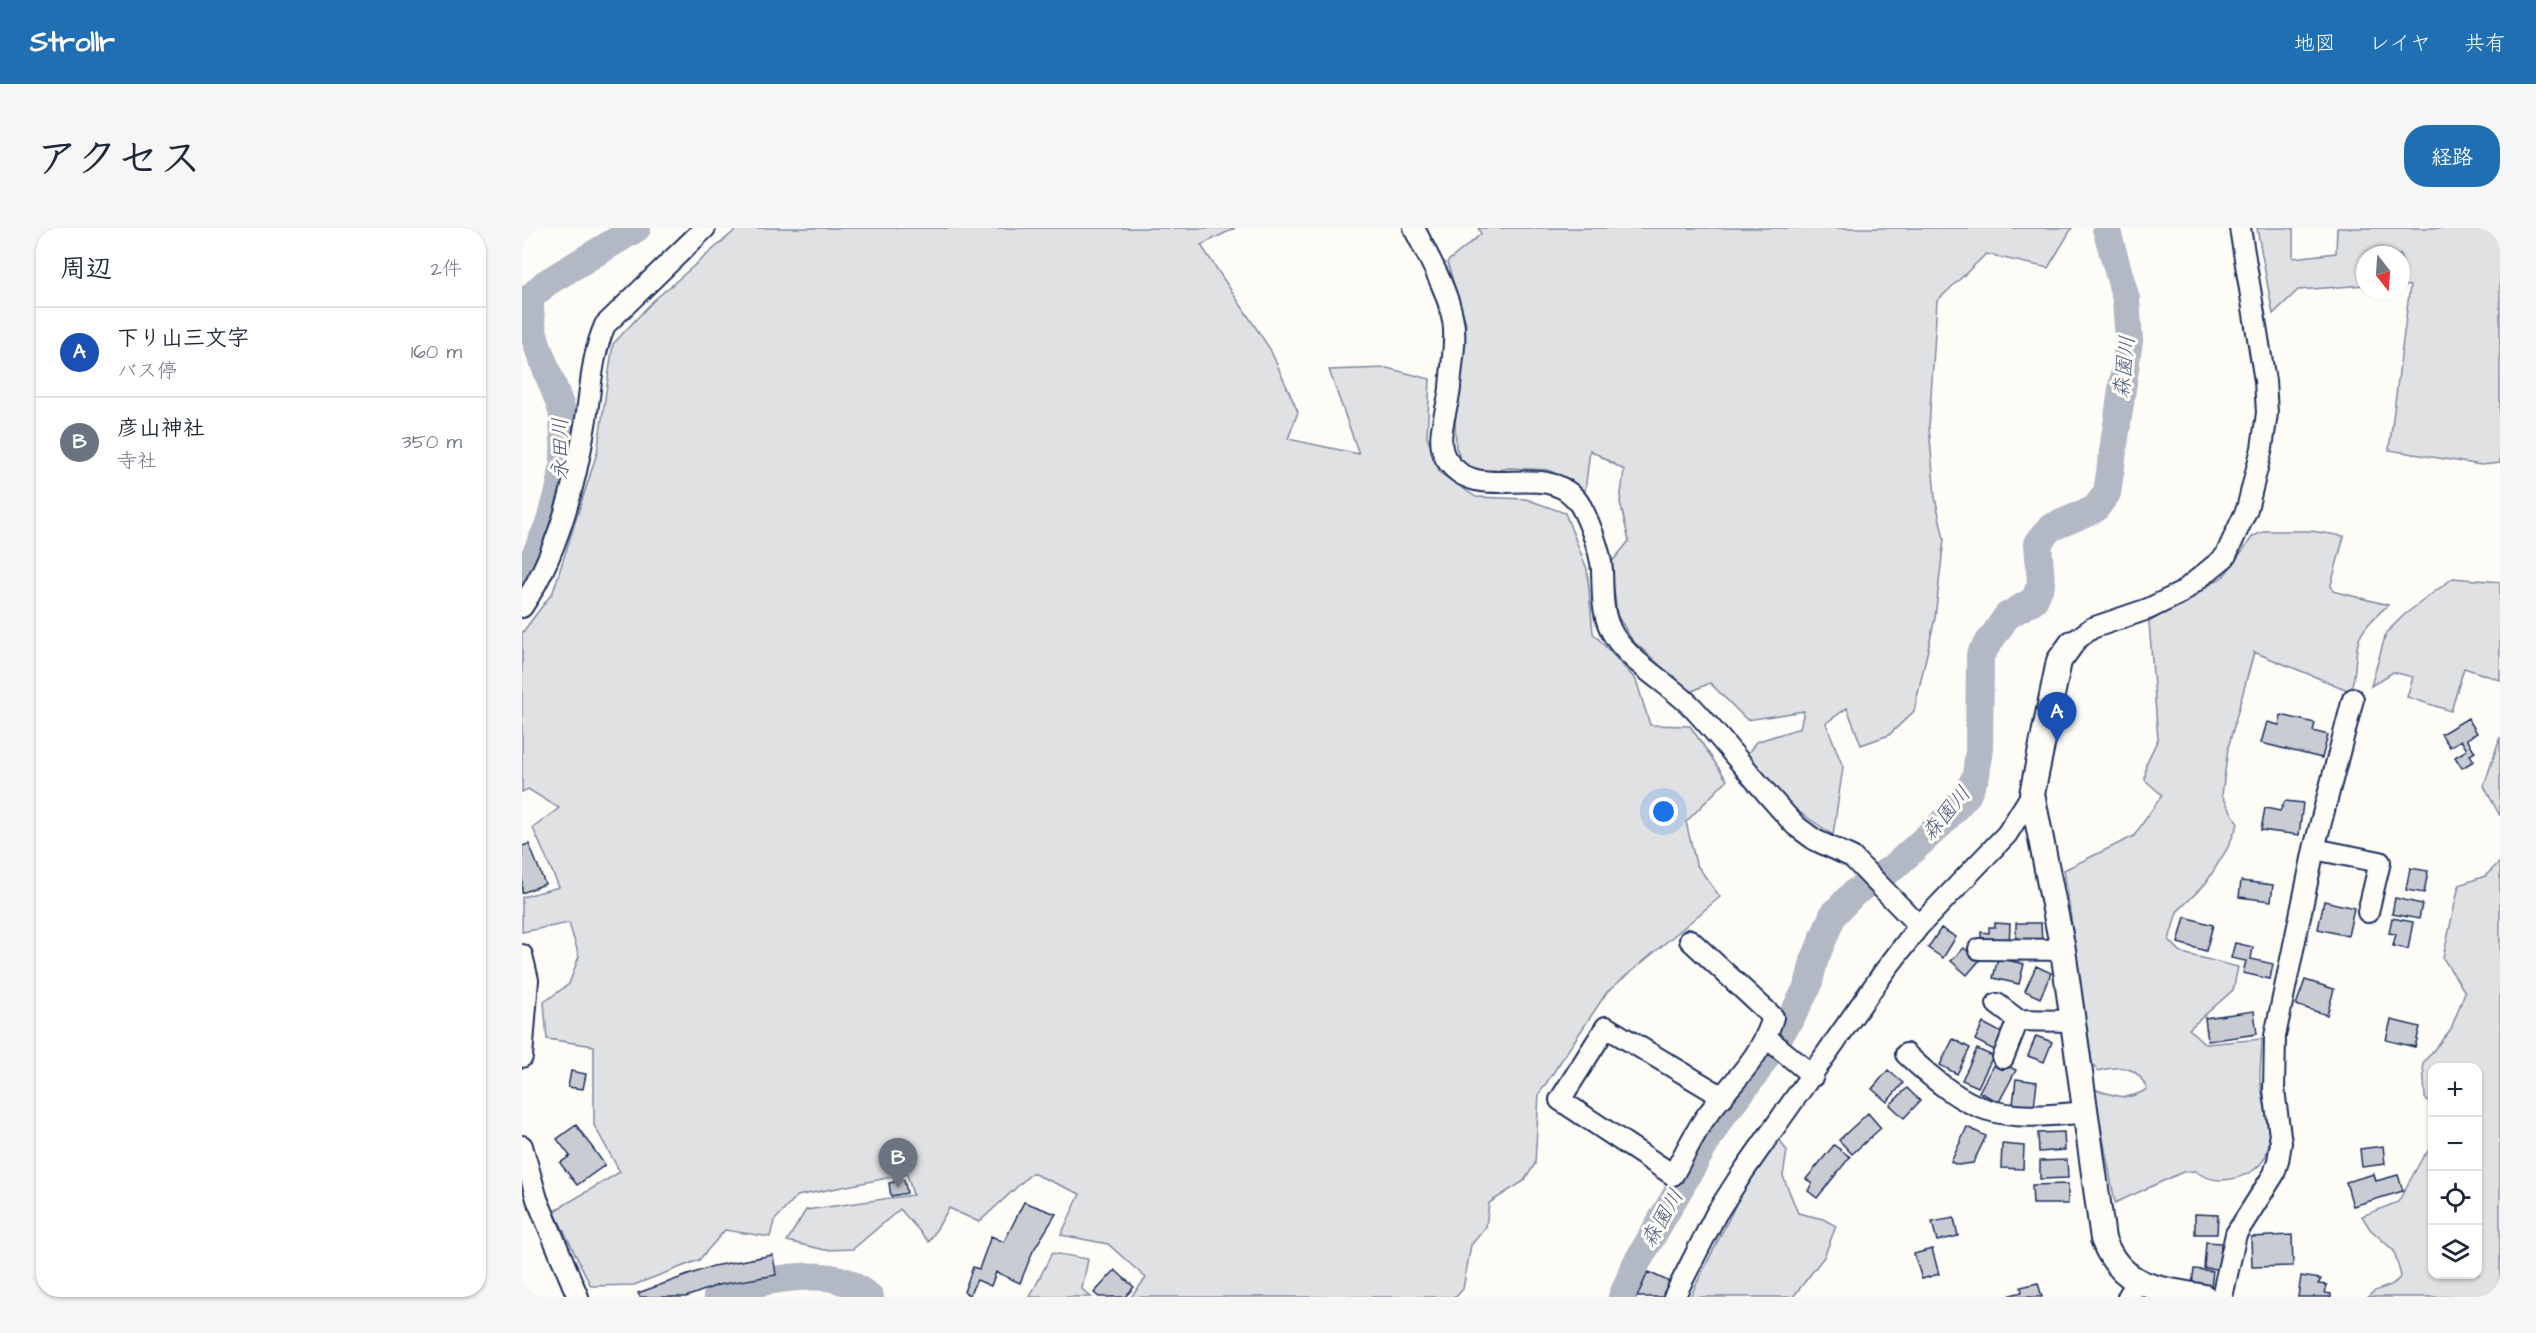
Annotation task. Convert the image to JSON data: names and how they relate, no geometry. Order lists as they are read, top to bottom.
{
  "water": ["森園川", "永田川"],
  "north": "bottom",
  "page": {
    "header": "Strollr",
    "nav": ["地図", "レイヤ", "共有"],
    "title": "アクセス",
    "buttons": "経路",
    "heading": ["周辺", "2件"],
    "list": [
      {
        "mark": "A",
        "name": "下り山三文字",
        "note": "バス停",
        "value": "160 m"
      },
      {
        "mark": "B",
        "name": "彦山神社",
        "note": "寺社",
        "value": "350 m"
      }
    ],
    "pins": ["A", "B"],
    "map_buttons": ["+", "−"]
  }
}
